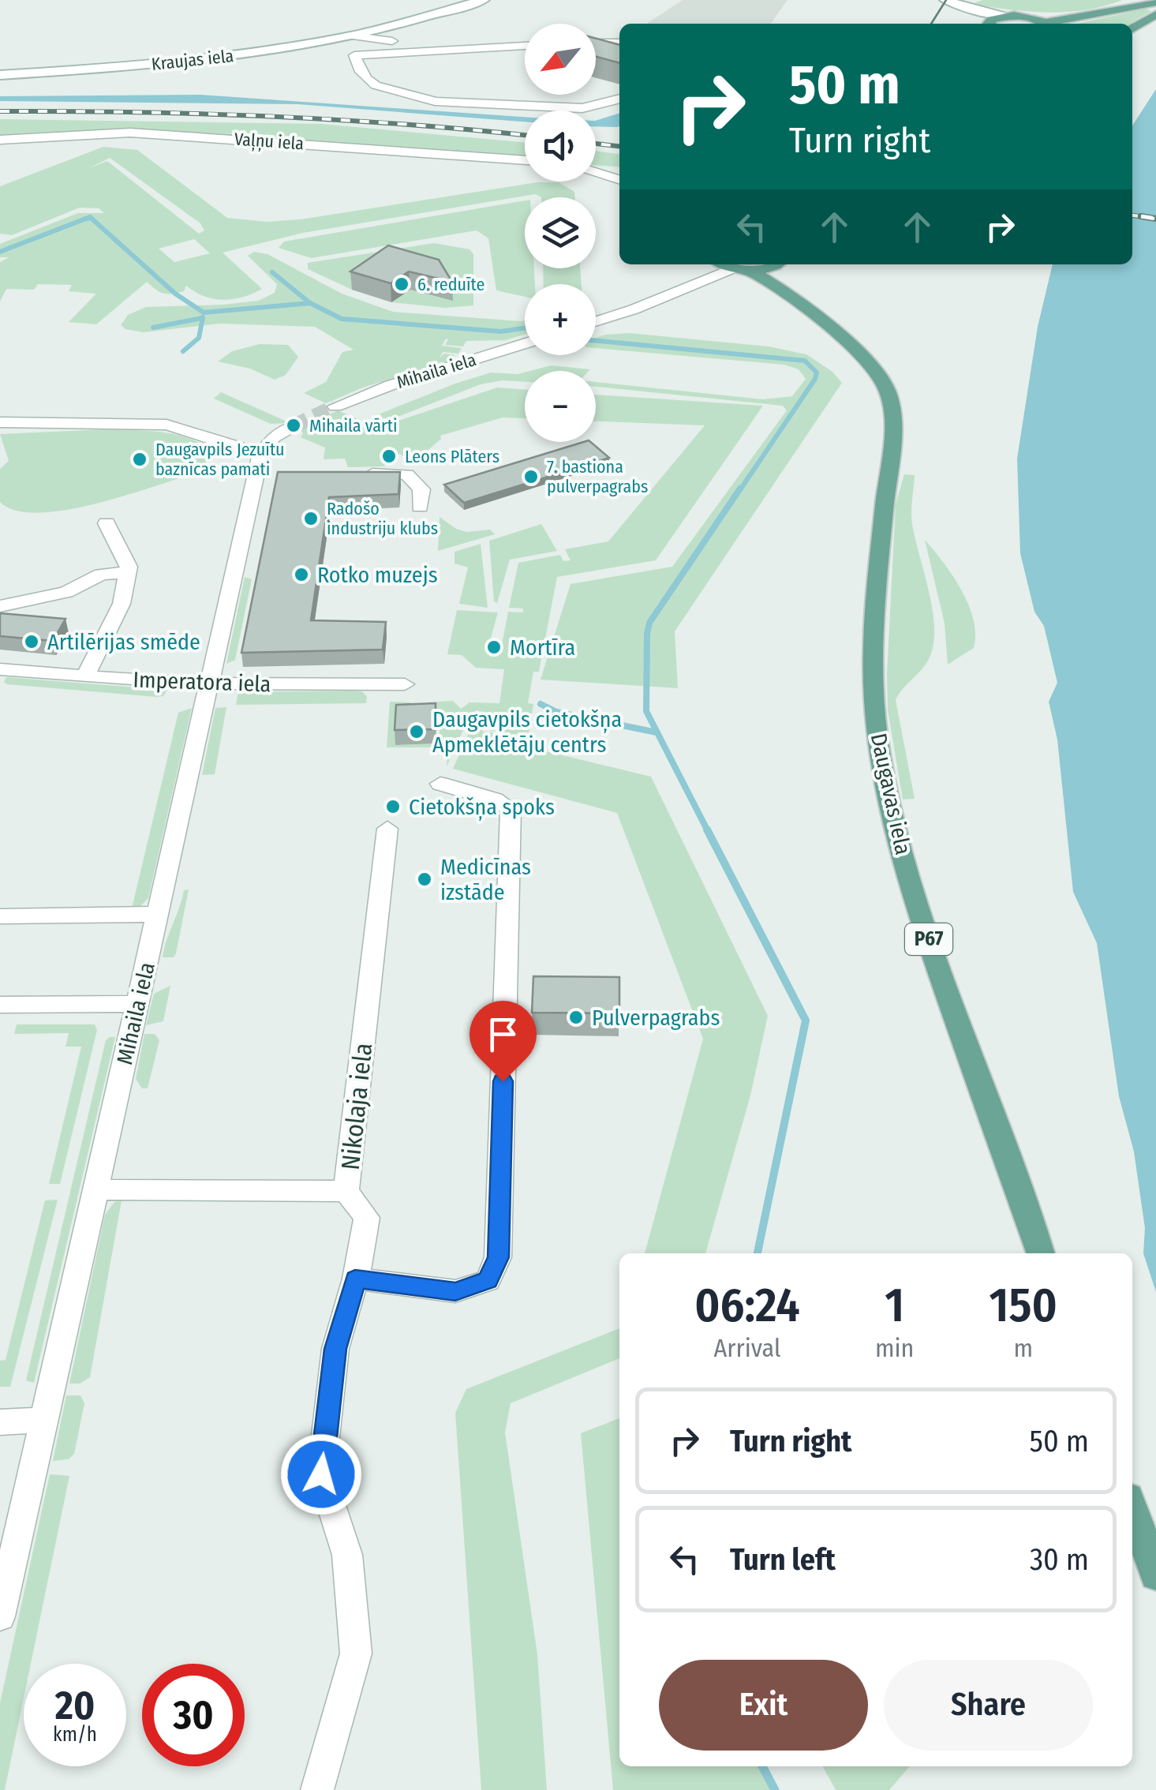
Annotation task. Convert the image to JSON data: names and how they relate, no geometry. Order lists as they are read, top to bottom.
{
  "streets": {
    "main road": ["Daugavas iela", "P67"],
    "street": [
      "Kraujas iela",
      "Vaļņu iela",
      "Mihaila iela",
      "Imperatora iela",
      "Nikolaja iela"
    ]
  },
  "crossings": [
    ["Mihaila iela", "Imperatora iela"],
    ["Daugavas iela", "P67"]
  ],
  "places": [
    "6. reduīte",
    "Mihaila vārti",
    "Leons Plāters",
    "Daugavpils Jezuītu baznīcas pamati",
    "7. bastiona pulverpagrabs",
    "Radošo industriju klubs",
    "Rotko muzejs",
    "Artilērijas smēde",
    "Mortīra",
    "Daugavpils cietokšņa Apmeklētāju centrs",
    "Cietokšņa spoks",
    "Medicīnas izstāde",
    "Pulverpagrabs"
  ],
  "north": "bottom left",
  "page": {
    "map_buttons": ["+", "−"],
    "turn": ["50 m", "Turn right"],
    "eta": [
      "06:24",
      "Arrival",
      "1",
      "min",
      "150",
      "m"
    ],
    "list": [
      {
        "name": "Turn right",
        "value": "50 m"
      },
      {
        "name": "Turn left",
        "value": "30 m"
      }
    ],
    "buttons": ["Exit", "Share"],
    "speed": "20 km/h",
    "limit": "30"
  }
}
